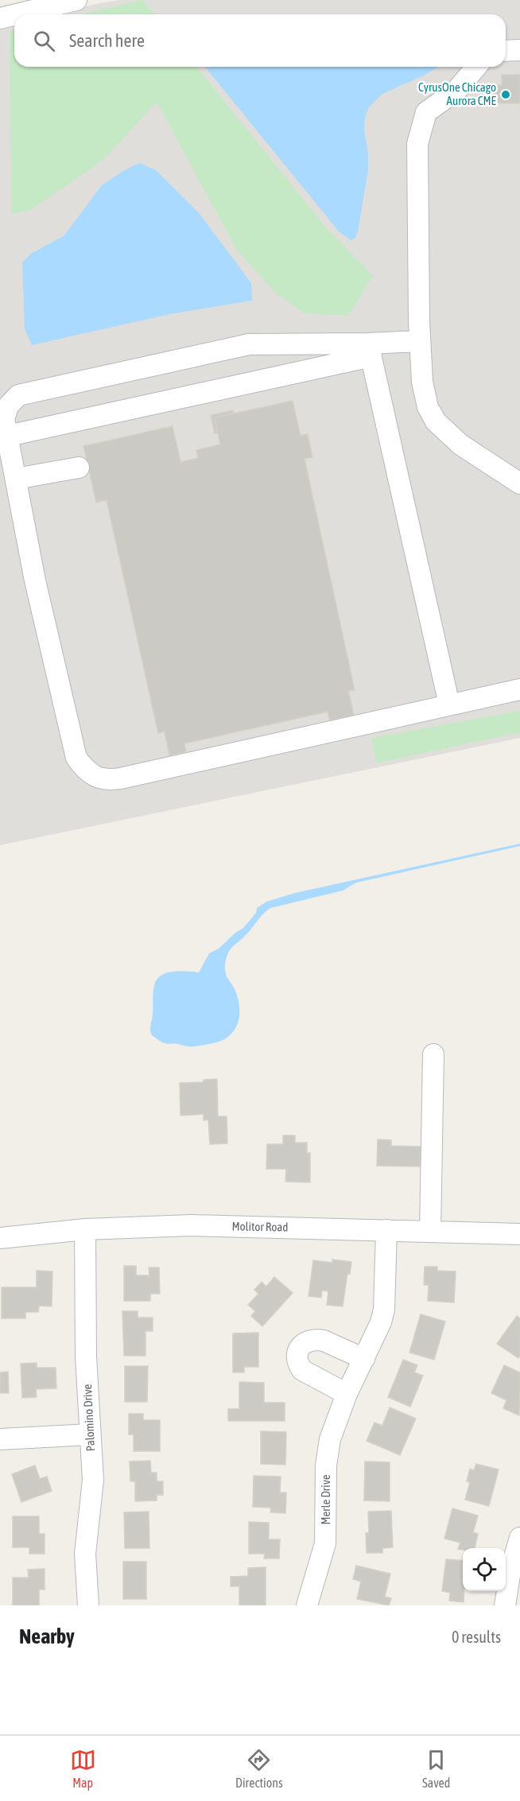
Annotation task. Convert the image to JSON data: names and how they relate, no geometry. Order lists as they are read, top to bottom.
{
  "streets": {
    "street": ["Molitor Road", "Palomino Drive", "Merle Drive"]
  },
  "crossings": [
    ["Molitor Road", "Palomino Drive"],
    ["Molitor Road", "Merle Drive"]
  ],
  "places": ["CyrusOne Chicago Aurora CME"],
  "page": {
    "search": "Search here",
    "heading": ["Nearby", "0 results"],
    "nav": ["Map", "Directions", "Saved"]
  }
}
